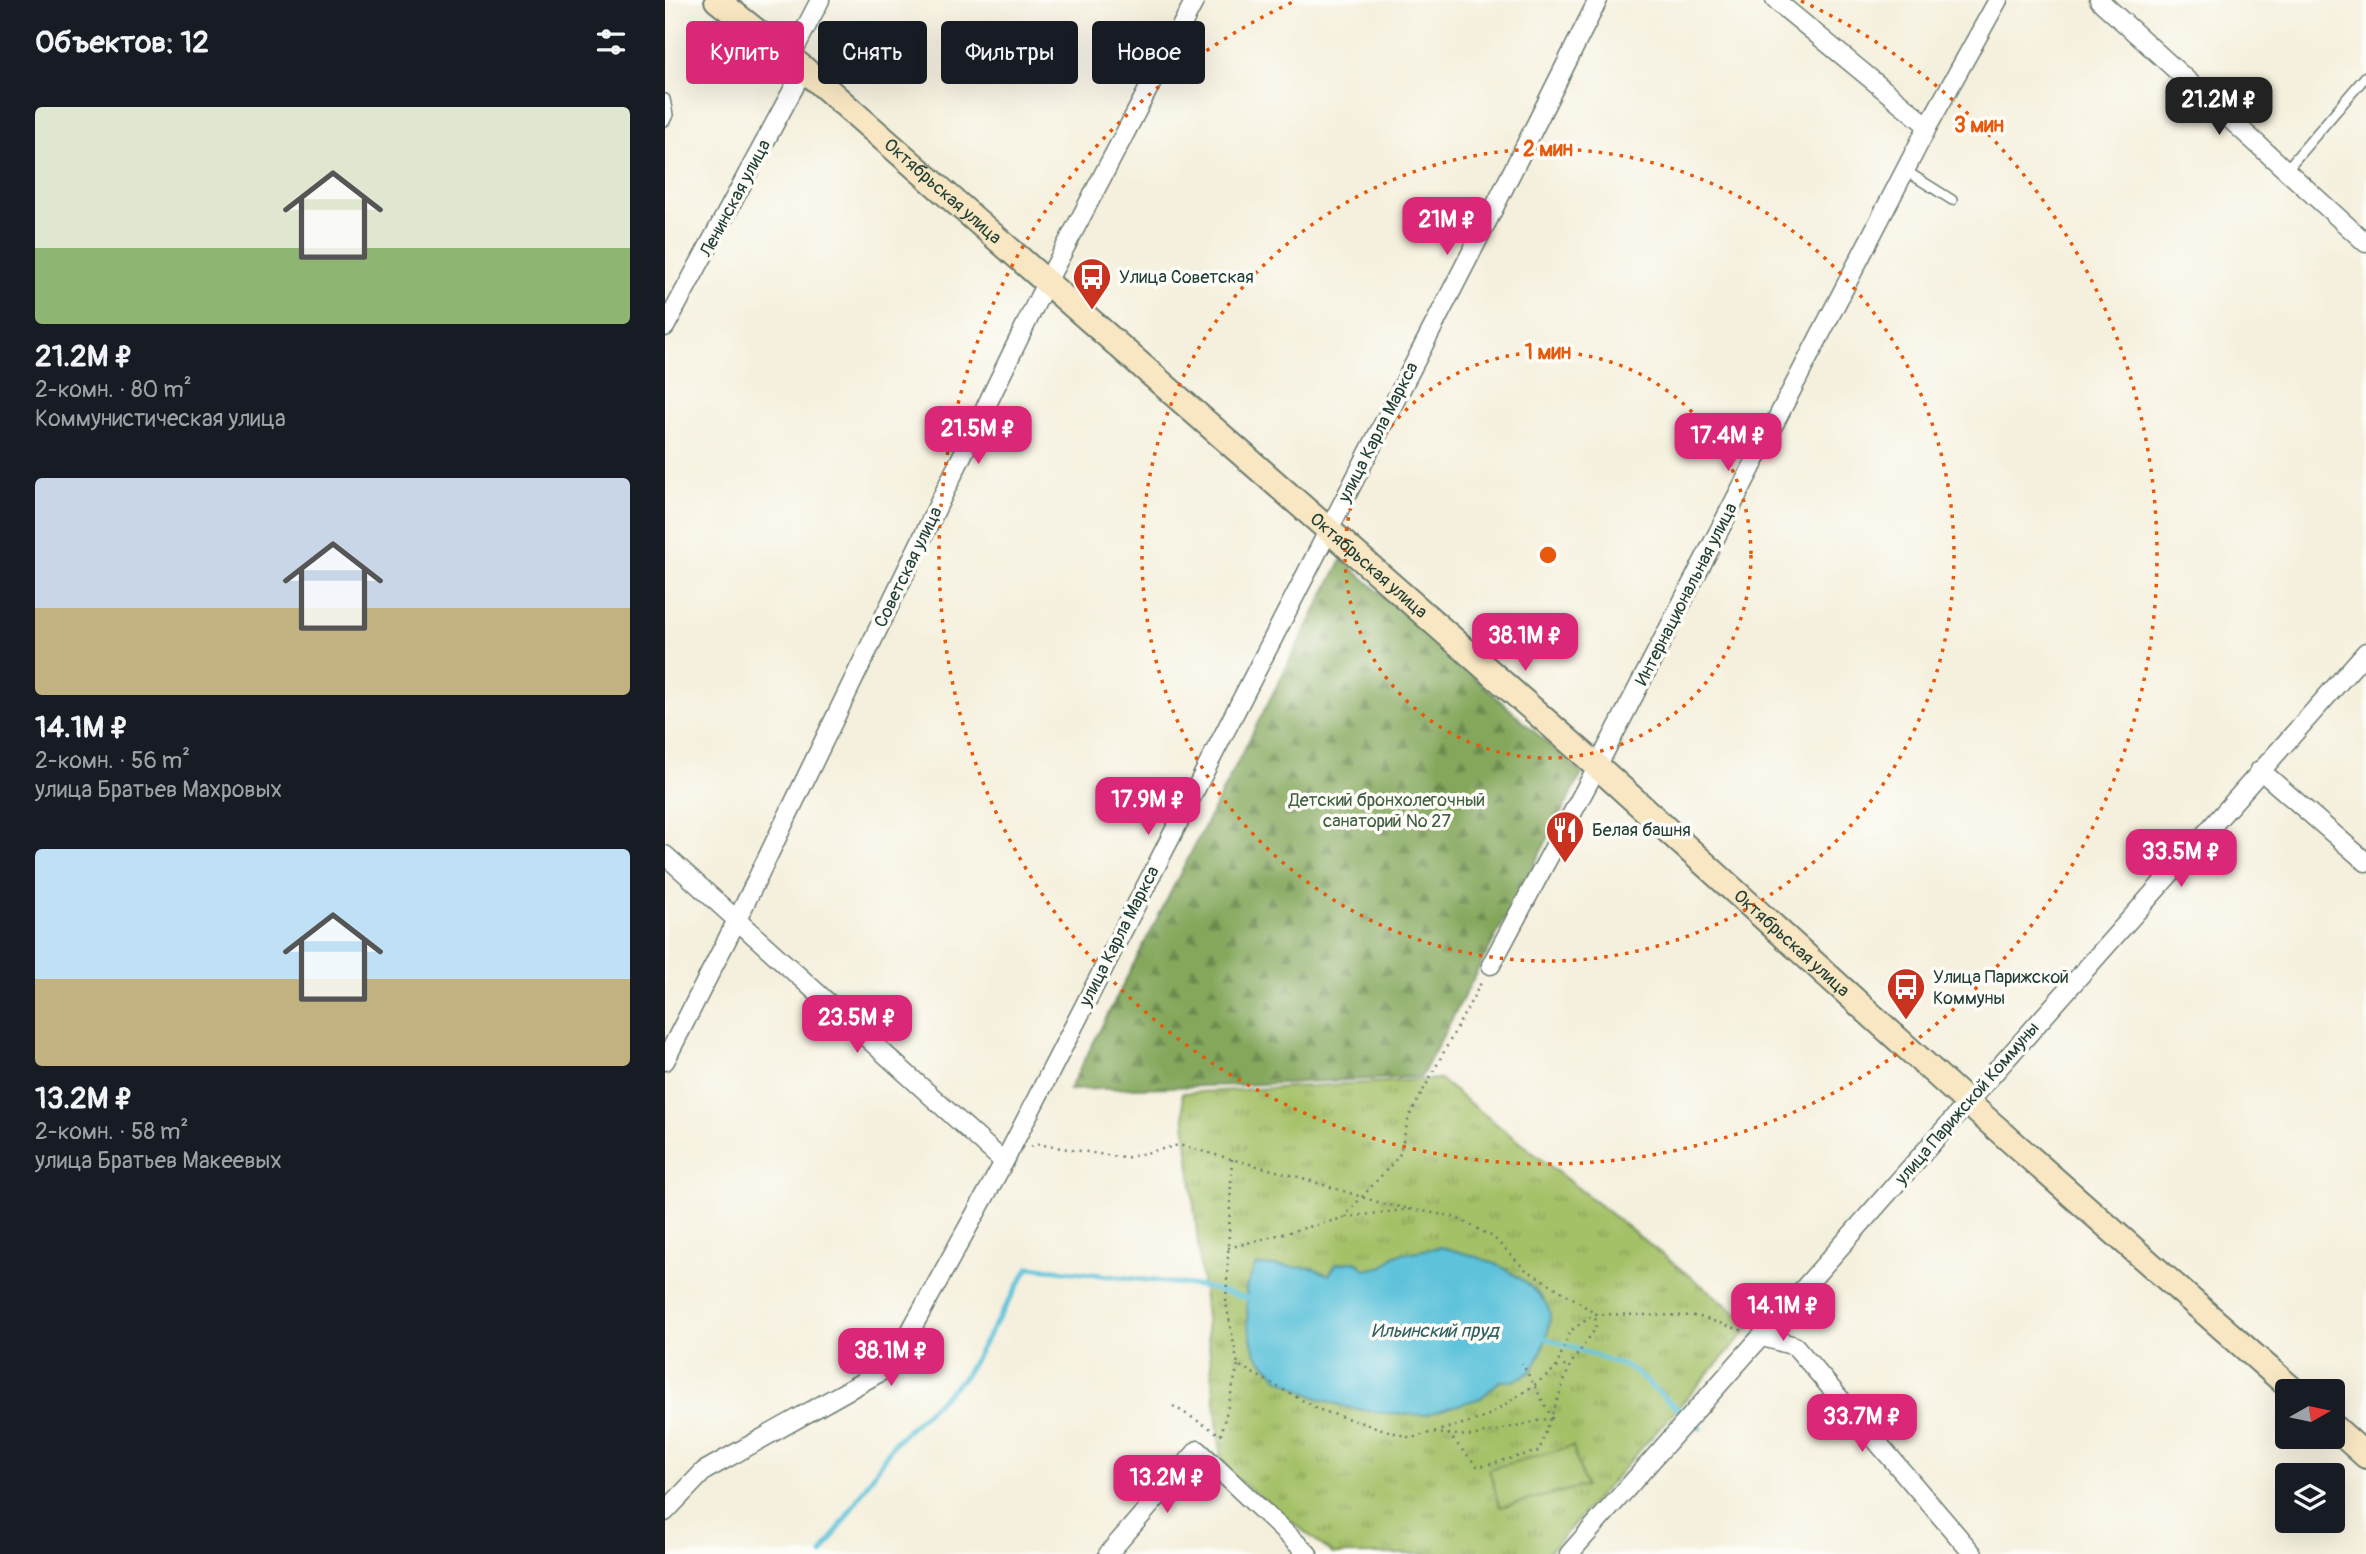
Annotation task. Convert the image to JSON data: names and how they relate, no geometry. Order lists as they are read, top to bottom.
{
  "streets": {
    "main road": ["Октябрьская улица"],
    "street": [
      "Ленинская улица",
      "улица Карла Маркса",
      "Советская улица",
      "Интернациональная улица",
      "улица Парижской Коммуны"
    ]
  },
  "crossings": [
    ["Октябрьская улица", "улица Карла Маркса"],
    ["Октябрьская улица", "Советская улица"],
    ["Октябрьская улица", "Интернациональная улица"],
    ["Октябрьская улица", "улица Парижской Коммуны"]
  ],
  "water": ["Ильинский пруд"],
  "parks": ["Детский бронхолегочный санаторий № 27"],
  "places": {
    "bus stop": ["Улица Советская", "Улица Парижской Коммуны"],
    "restaurant": ["Белая башня"]
  },
  "north": "right",
  "page": {
    "heading": "Объектов: 12",
    "chip": [
      "Купить",
      "Снять",
      "Фильтры",
      "Новое"
    ],
    "price": [
      "21.2M ₽",
      "21M ₽",
      "21.5M ₽",
      "17.4M ₽",
      "38.1M ₽",
      "17.9M ₽",
      "33.5M ₽",
      "23.5M ₽",
      "14.1M ₽",
      "38.1M ₽",
      "33.7M ₽",
      "13.2M ₽"
    ],
    "list": [
      {
        "name": "21.2M ₽",
        "note": "2-комн. · 80 m² · Коммунистическая улица"
      },
      {
        "name": "14.1M ₽",
        "note": "2-комн. · 56 m² · улица Братьев Махровых"
      },
      {
        "name": "13.2M ₽",
        "note": "2-комн. · 58 m² · улица Братьев Макеевых"
      }
    ]
  },
  "rings": ["3 мин", "2 мин", "1 мин"]
}
